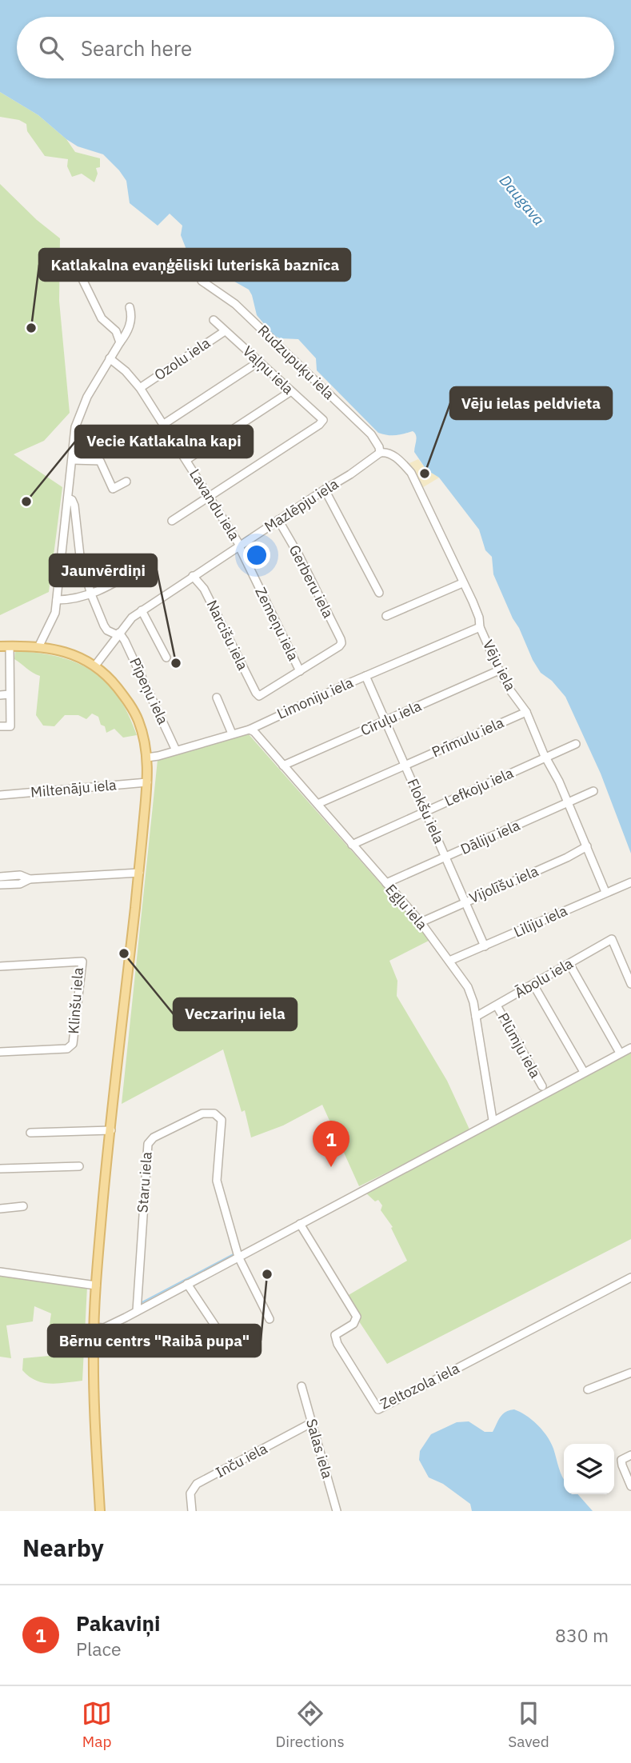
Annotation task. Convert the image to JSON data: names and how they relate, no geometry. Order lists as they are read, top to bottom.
{
  "streets": {
    "street": [
      "Ozolu iela",
      "Rudzupuķu iela",
      "Vaļņu iela",
      "Lavandu iela",
      "Mazlēpju iela",
      "Gerberu iela",
      "Zemeņu iela",
      "Narcišu iela",
      "Vēju iela",
      "Pīpeņu iela",
      "Limoniju iela",
      "Cīruļu iela",
      "Prīmulu iela",
      "Lefkoju iela",
      "Miltenāju iela",
      "Flokšu iela",
      "Dāliju iela",
      "Vijolīšu iela",
      "Egļu iela",
      "Liliju iela",
      "Ābolu iela",
      "Klinšu iela",
      "Plūmju iela",
      "Staru iela",
      "Zeltozola iela",
      "Salas iela",
      "Inču iela"
    ]
  },
  "crossings": [
    ["Ozolu iela", "Vaļņu iela"],
    ["Ozolu iela", "Lavandu iela"],
    ["Rudzupuķu iela", "Mazlēpju iela"],
    ["Rudzupuķu iela", "Vēju iela"],
    ["Vaļņu iela", "Lavandu iela"],
    ["Lavandu iela", "Mazlēpju iela"],
    ["Lavandu iela", "Zemeņu iela"],
    ["Mazlēpju iela", "Gerberu iela"],
    ["Mazlēpju iela", "Zemeņu iela"],
    ["Mazlēpju iela", "Narcišu iela"],
    ["Mazlēpju iela", "Vēju iela"],
    ["Mazlēpju iela", "Pīpeņu iela"],
    ["Gerberu iela", "Zemeņu iela"],
    ["Gerberu iela", "Narcišu iela"],
    ["Zemeņu iela", "Narcišu iela"],
    ["Vēju iela", "Limoniju iela"],
    ["Vēju iela", "Cīruļu iela"],
    ["Vēju iela", "Prīmulu iela"],
    ["Vēju iela", "Lefkoju iela"],
    ["Vēju iela", "Dāliju iela"],
    ["Vēju iela", "Vijolīšu iela"],
    ["Vēju iela", "Liliju iela"],
    ["Pīpeņu iela", "Limoniju iela"],
    ["Limoniju iela", "Flokšu iela"],
    ["Limoniju iela", "Egļu iela"],
    ["Cīruļu iela", "Flokšu iela"],
    ["Cīruļu iela", "Egļu iela"],
    ["Prīmulu iela", "Flokšu iela"],
    ["Prīmulu iela", "Egļu iela"],
    ["Lefkoju iela", "Flokšu iela"],
    ["Lefkoju iela", "Egļu iela"],
    ["Flokšu iela", "Dāliju iela"],
    ["Flokšu iela", "Vijolīšu iela"],
    ["Flokšu iela", "Liliju iela"],
    ["Dāliju iela", "Egļu iela"],
    ["Vijolīšu iela", "Egļu iela"],
    ["Egļu iela", "Liliju iela"],
    ["Egļu iela", "Ābolu iela"],
    ["Ābolu iela", "Plūmju iela"],
    ["Salas iela", "Inču iela"]
  ],
  "water": ["Daugava"],
  "places": [
    "Katlakalna evaņģēliski luteriskā baznīca",
    "Vēju ielas peldvieta",
    "Vecie Katlakalna kapi",
    "Jaunvērdiņi",
    "Veczariņu iela",
    "Bērnu centrs \"Raibā pupa\""
  ],
  "page": {
    "search": "Search here",
    "pins": "1",
    "heading": "Nearby",
    "list": [
      {
        "mark": "1",
        "name": "Pakaviņi",
        "note": "Place",
        "value": "830 m"
      }
    ],
    "nav": ["Map", "Directions", "Saved"]
  }
}
